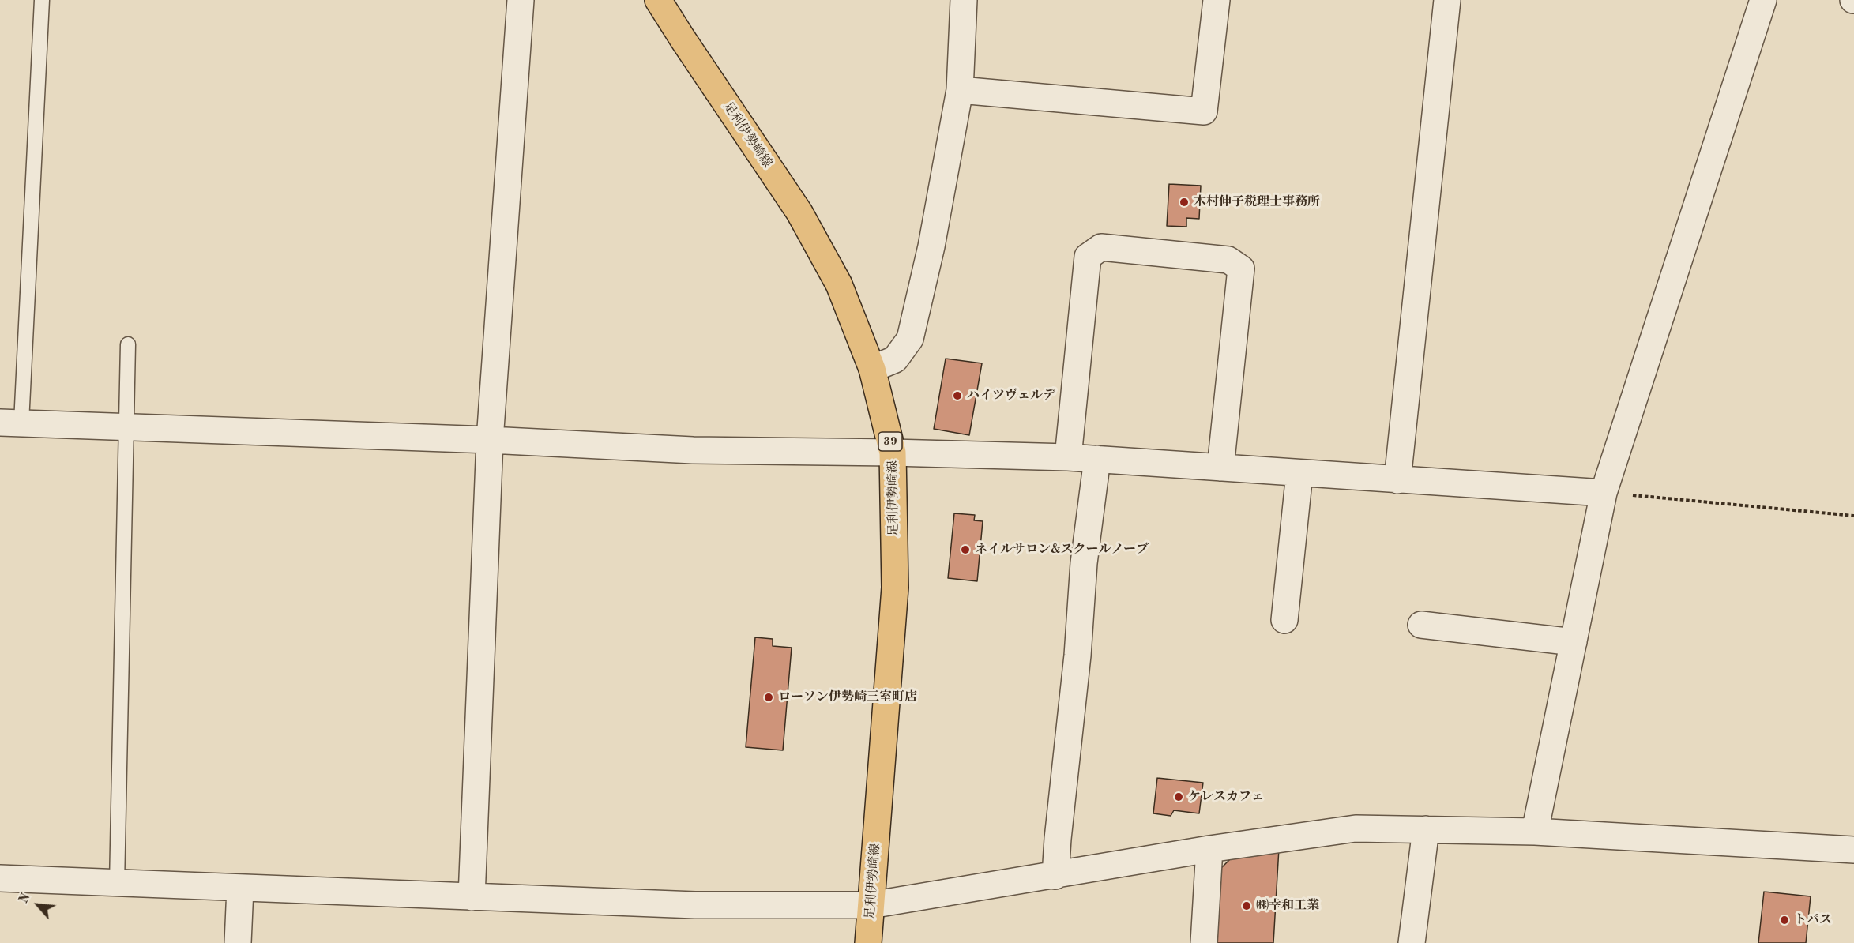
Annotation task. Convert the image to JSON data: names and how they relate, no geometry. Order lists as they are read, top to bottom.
{
  "streets": {
    "main road": ["足利伊勢崎線", "39"]
  },
  "places": [
    "木村伸子税理士事務所",
    "ハイツヴェルデ",
    "ネイルサロン&スクールノーブ",
    "ローソン伊勢崎三室町店",
    "ケレスカフェ",
    "㈱幸和工業",
    "トパス"
  ],
  "north": "top left"
}
